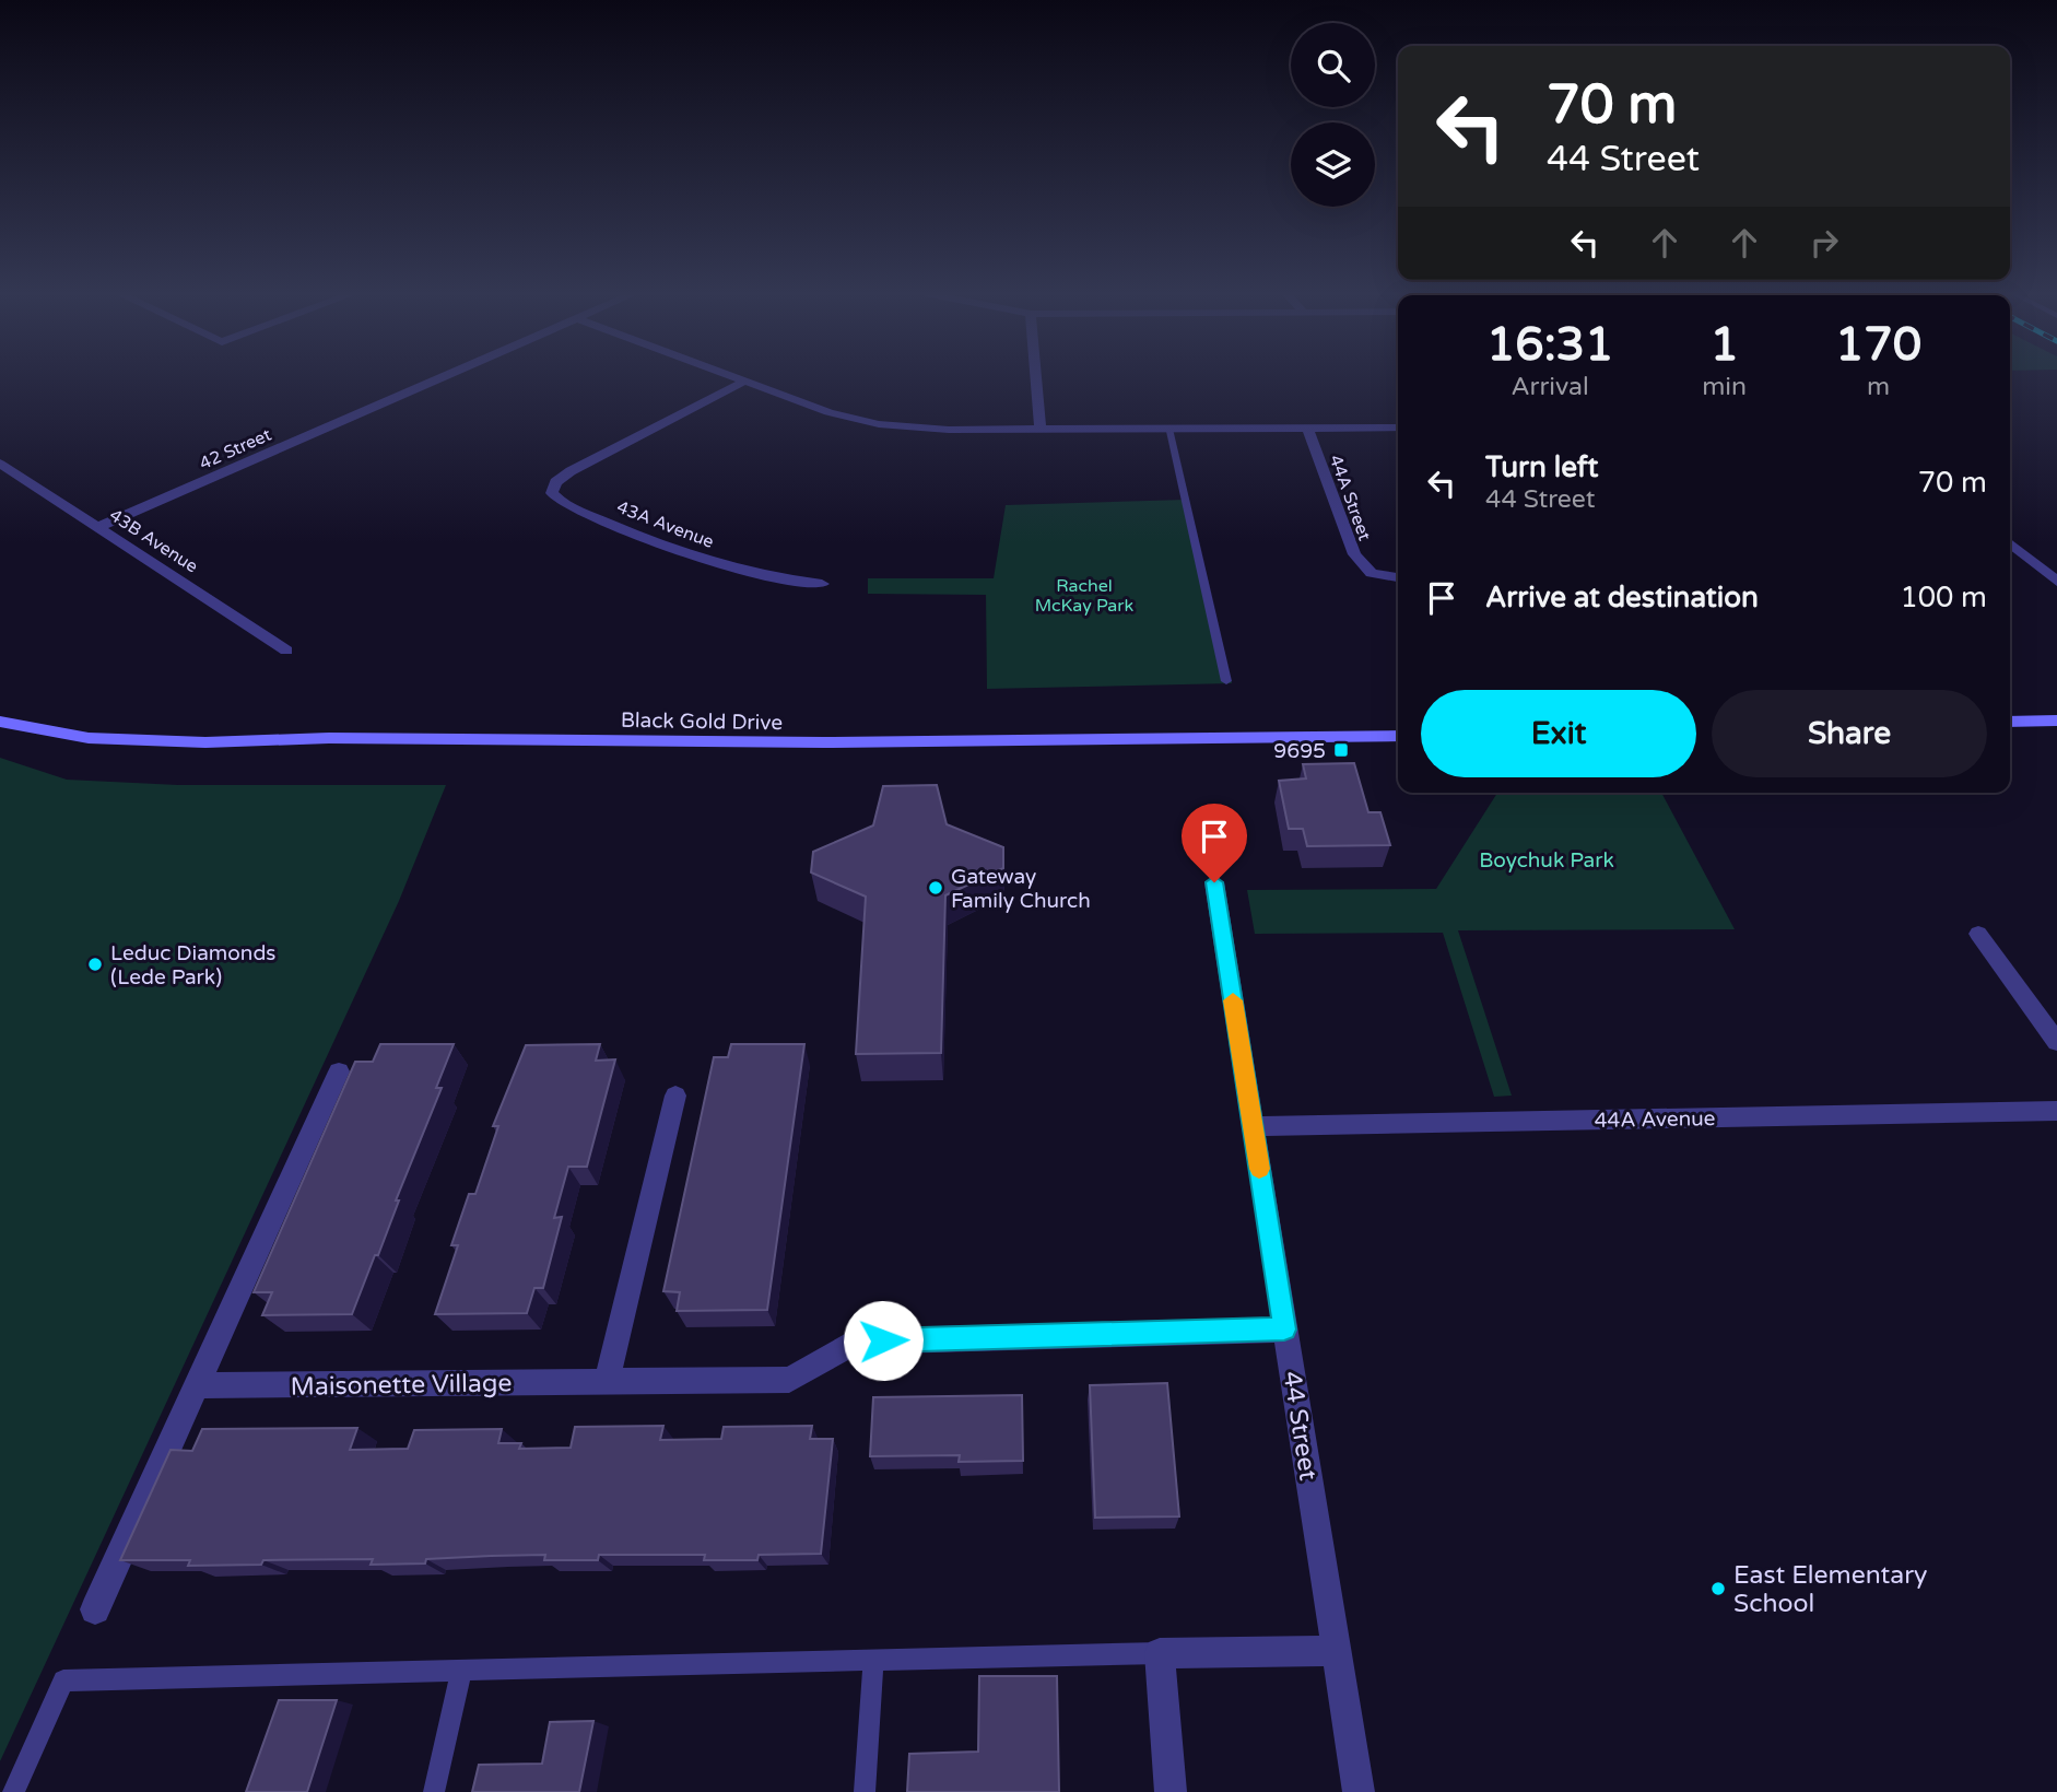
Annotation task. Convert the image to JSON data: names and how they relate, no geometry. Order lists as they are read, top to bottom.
{
  "streets": {
    "main road": ["Black Gold Drive"],
    "street": [
      "42 Street",
      "44A Street",
      "43A Avenue",
      "43B Avenue",
      "44A Avenue",
      "Maisonette Village",
      "44 Street"
    ]
  },
  "crossings": [
    ["42 Street", "43B Avenue"],
    ["44A Avenue", "44 Street"],
    ["Maisonette Village", "44 Street"]
  ],
  "parks": ["Rachel McKay Park", "Boychuk Park"],
  "places": {
    "transit": ["9695"],
    "other": ["Gateway Family Church", "Leduc Diamonds (Lede Park)", "East Elementary School"]
  },
  "page": {
    "turn": ["70 m", "44 Street"],
    "eta": [
      "16:31",
      "Arrival",
      "1",
      "min",
      "170",
      "m"
    ],
    "list": [
      {
        "name": "Turn left",
        "note": "44 Street",
        "value": "70 m"
      },
      {
        "name": "Arrive at destination",
        "value": "100 m"
      }
    ],
    "buttons": ["Exit", "Share"]
  }
}
